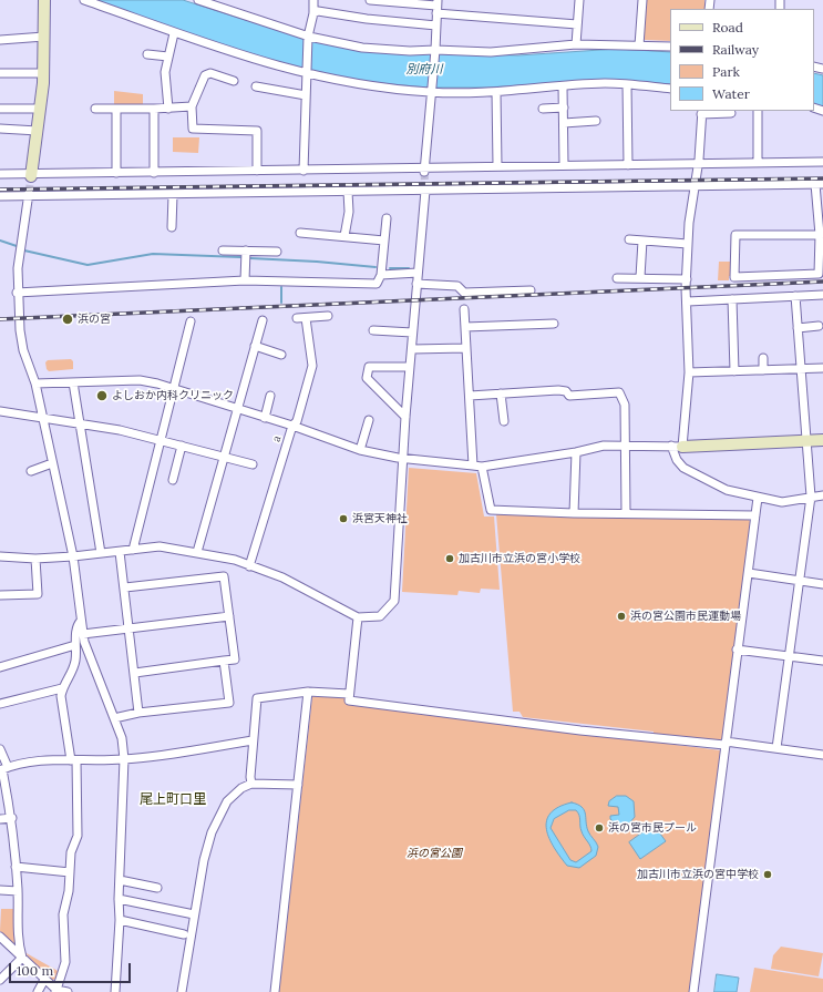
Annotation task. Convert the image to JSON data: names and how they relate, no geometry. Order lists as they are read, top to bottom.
{
  "streets": {
    "street": ["a"]
  },
  "districts": ["尾上町口里"],
  "water": ["別府川"],
  "parks": ["浜の宮公園"],
  "places": [
    "浜の宮",
    "よしおか内科クリニック",
    "浜宮天神社",
    "加古川市立浜の宮小学校",
    "浜の宮公園市民運動場",
    "浜の宮市民プール",
    "加古川市立浜の宮中学校"
  ],
  "legend": [
    "Road",
    "Railway",
    "Park",
    "Water"
  ],
  "scale_bar": "100 m"
}
